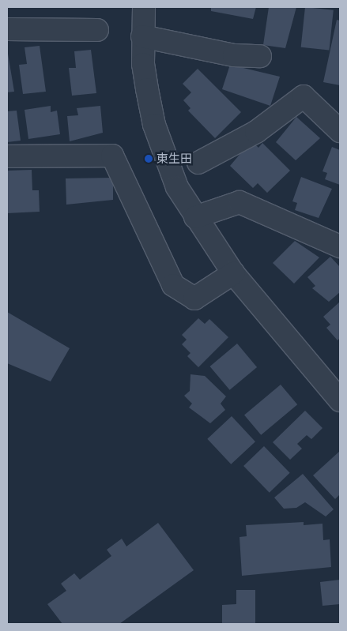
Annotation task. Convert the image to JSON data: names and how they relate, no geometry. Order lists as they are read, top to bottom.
{
  "places": ["東生田"]
}
